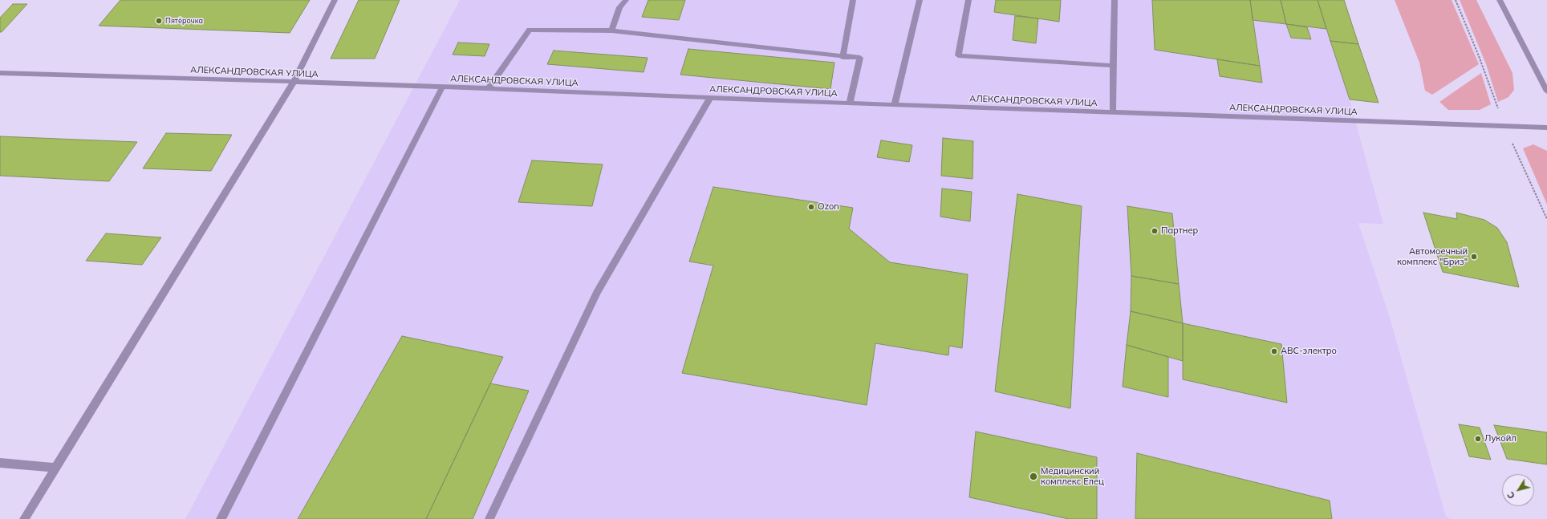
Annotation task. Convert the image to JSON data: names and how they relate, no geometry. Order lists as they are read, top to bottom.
{
  "streets": {
    "street": ["АЛЕКСАНДРОВСКАЯ УЛИЦА"]
  },
  "places": [
    "Пятёрочка",
    "Ozon",
    "Партнер",
    "Автомоечный комплекс \"Бриз\"",
    "АВС-электро",
    "Лукойл",
    "Медицинский комплекс Елец"
  ],
  "north": "bottom left"
}
